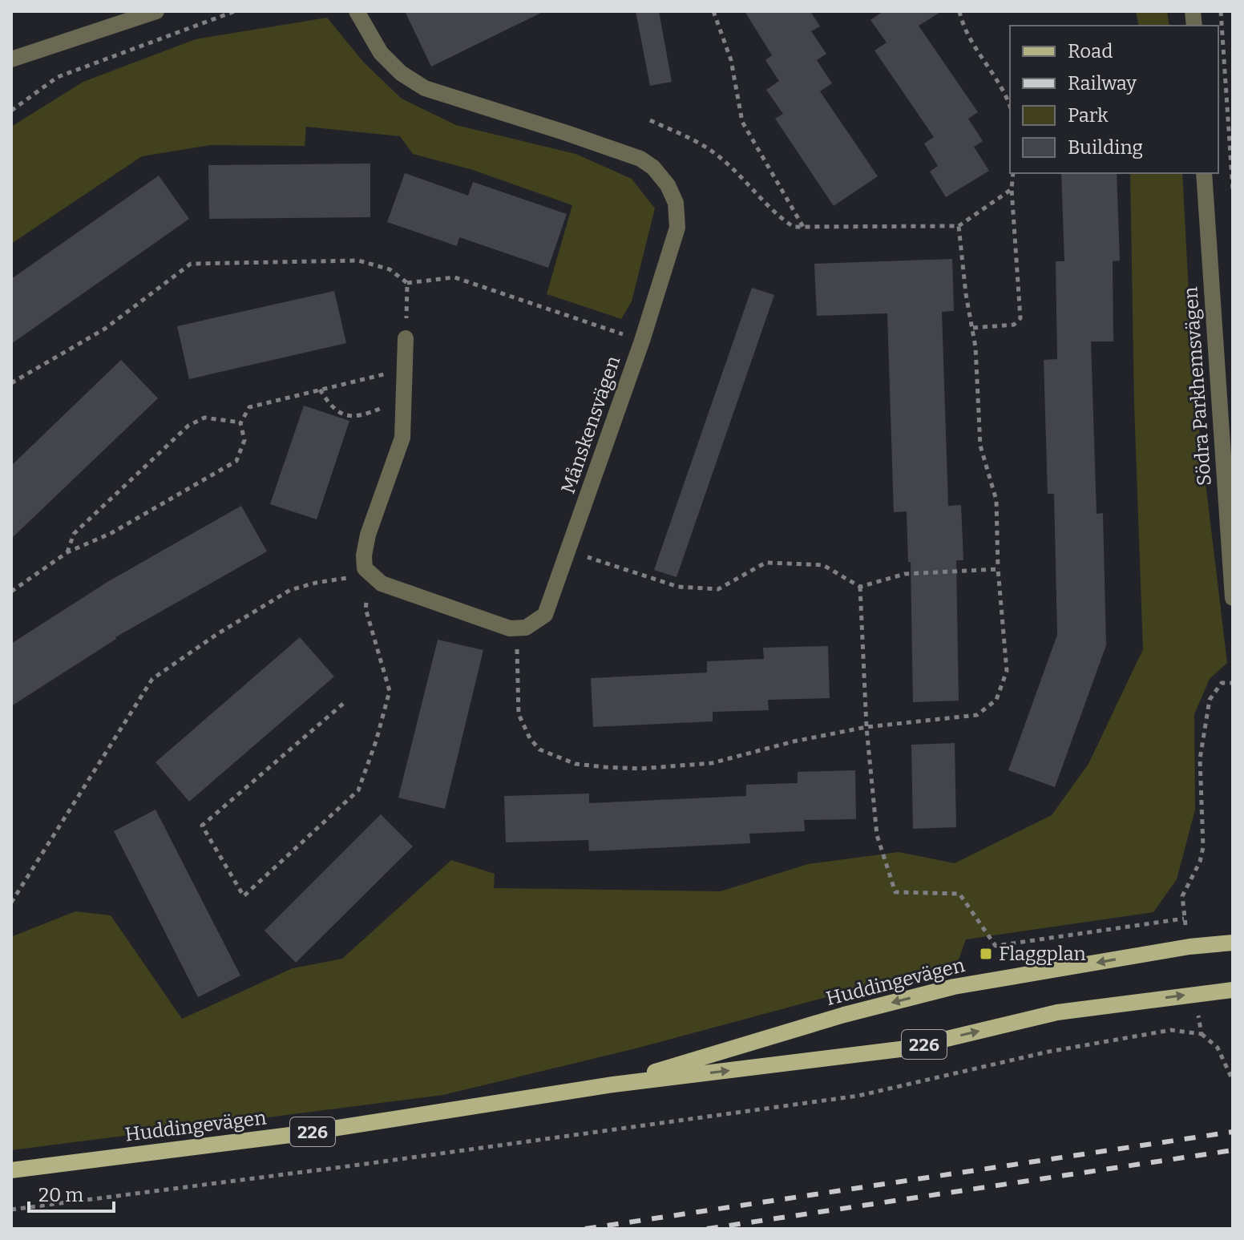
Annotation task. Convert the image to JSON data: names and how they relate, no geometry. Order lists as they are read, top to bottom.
{
  "streets": {
    "main road": ["Huddingevägen", "226"],
    "street": ["Södra Parkhemsvägen", "Månskensvägen"]
  },
  "places": {
    "transit": ["Flaggplan"]
  },
  "legend": [
    "Road",
    "Railway",
    "Park",
    "Building"
  ],
  "scale_bar": "20 m"
}
